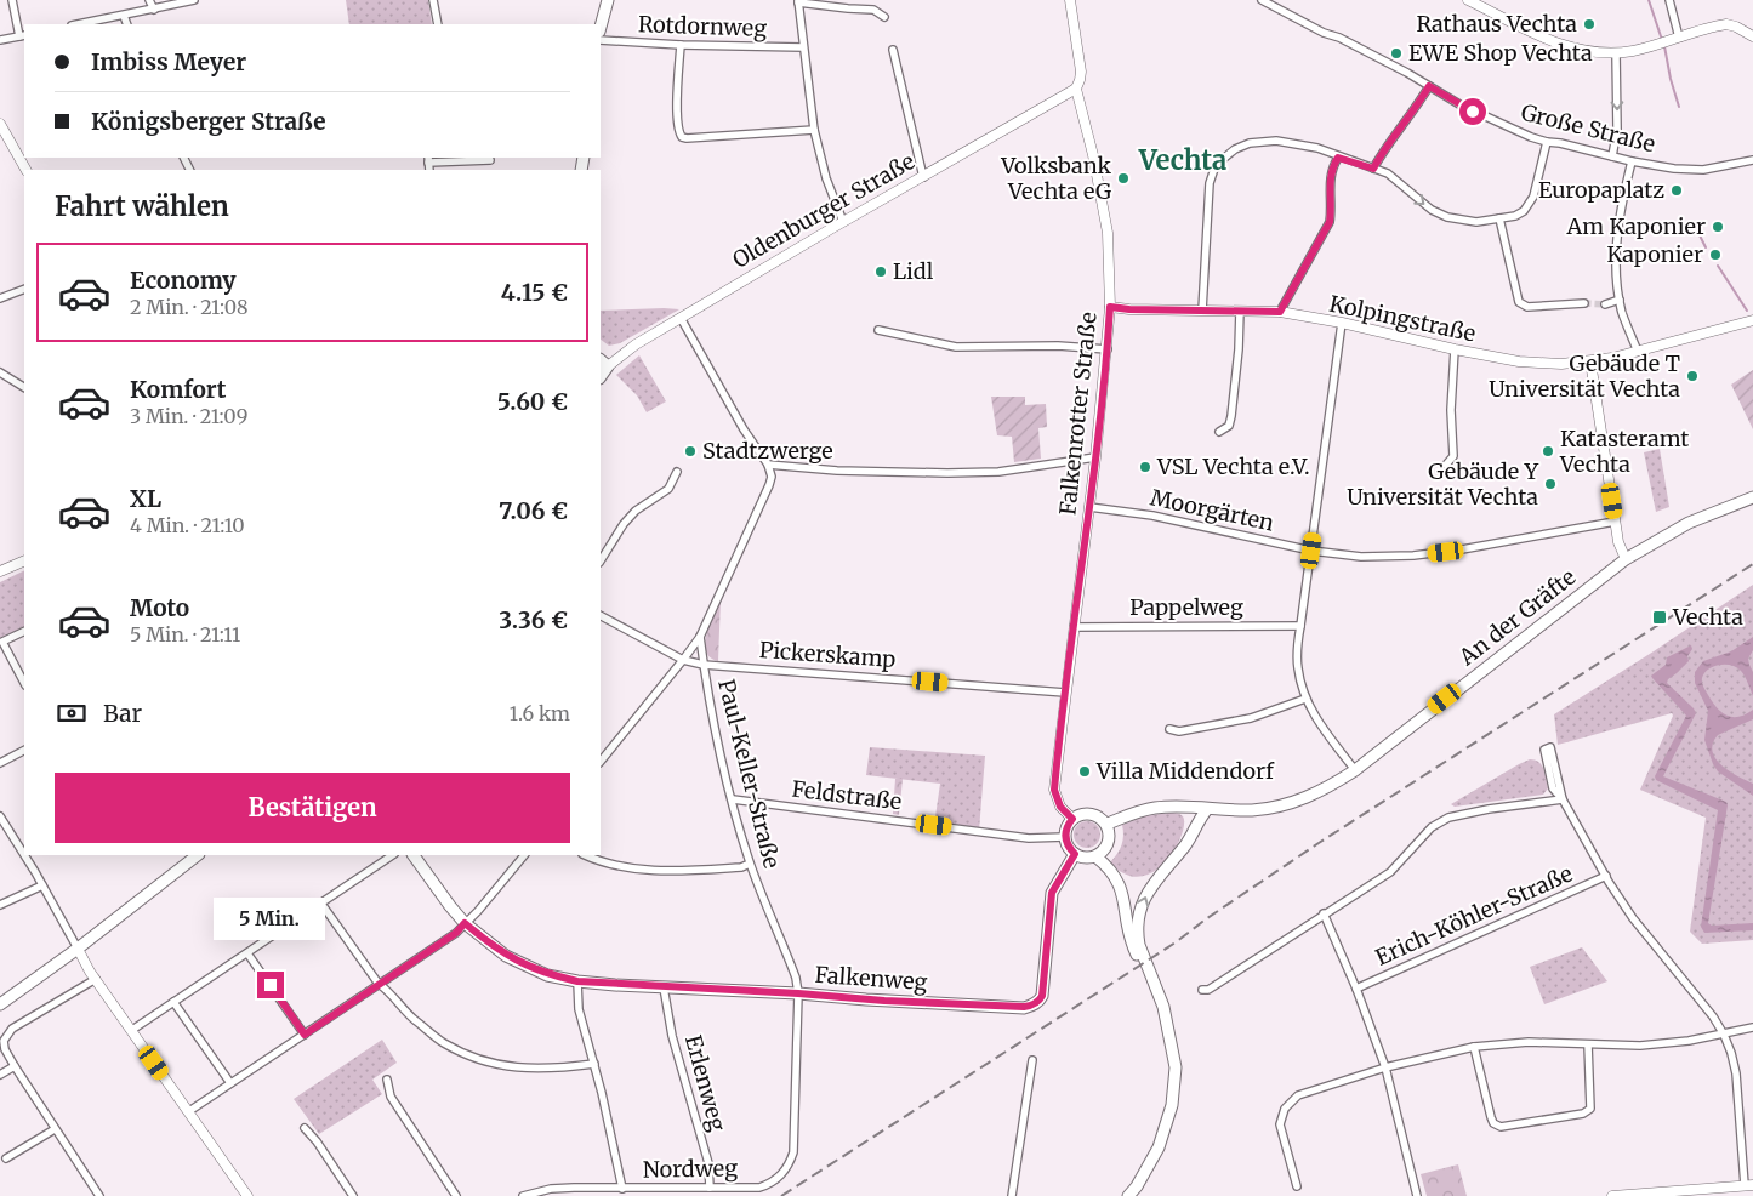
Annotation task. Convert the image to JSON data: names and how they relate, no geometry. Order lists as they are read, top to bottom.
{
  "streets": {
    "main road": ["An der Gräfte", "Falkenweg"],
    "street": [
      "Rotdornweg",
      "Große Straße",
      "Oldenburger Straße",
      "Kolpingstraße",
      "Falkenrotter Straße",
      "Moorgärten",
      "Pappelweg",
      "Pickerskamp",
      "Paul-Keller-Straße",
      "Feldstraße",
      "Erich-Köhler-Straße",
      "Erlenweg",
      "Nordweg"
    ]
  },
  "crossings": [
    ["Oldenburger Straße", "Falkenrotter Straße"],
    ["Kolpingstraße", "Falkenrotter Straße"],
    ["Falkenrotter Straße", "Moorgärten"],
    ["Falkenrotter Straße", "Pappelweg"],
    ["Falkenrotter Straße", "An der Gräfte"],
    ["Falkenrotter Straße", "Pickerskamp"],
    ["Falkenrotter Straße", "Feldstraße"],
    ["Falkenrotter Straße", "Falkenweg"],
    ["An der Gräfte", "Feldstraße"],
    ["An der Gräfte", "Falkenweg"],
    ["Pickerskamp", "Paul-Keller-Straße"],
    ["Paul-Keller-Straße", "Feldstraße"],
    ["Paul-Keller-Straße", "Falkenweg"],
    ["Paul-Keller-Straße", "Nordweg"],
    ["Feldstraße", "Falkenweg"],
    ["Falkenweg", "Erlenweg"],
    ["Falkenweg", "Nordweg"],
    ["Erlenweg", "Nordweg"]
  ],
  "districts": ["Vechta"],
  "places": {
    "other": [
      "Rathaus Vechta",
      "EWE Shop Vechta",
      "Volksbank Vechta eG",
      "Europaplatz",
      "Am Kaponier",
      "Kaponier",
      "Lidl",
      "Gebäude T Universität Vechta",
      "Stadtzwerge",
      "Katasteramt Vechta",
      "VSL Vechta e.V.",
      "Gebäude Y Universität Vechta",
      "Villa Middendorf"
    ],
    "transit": ["Vechta"]
  },
  "page": {
    "banner": ["Imbiss Meyer", "Königsberger Straße"],
    "heading": "Fahrt wählen",
    "list": [
      {
        "name": "Economy",
        "note": "2 Min. · 21:08",
        "value": "4.15 €"
      },
      {
        "name": "Komfort",
        "note": "3 Min. · 21:09",
        "value": "5.60 €"
      },
      {
        "name": "XL",
        "note": "4 Min. · 21:10",
        "value": "7.06 €"
      },
      {
        "name": "Moto",
        "note": "5 Min. · 21:11",
        "value": "3.36 €"
      }
    ],
    "pay": ["Bar", "1.6 km"],
    "buttons": "Bestätigen",
    "bubble": "5 Min."
  }
}
